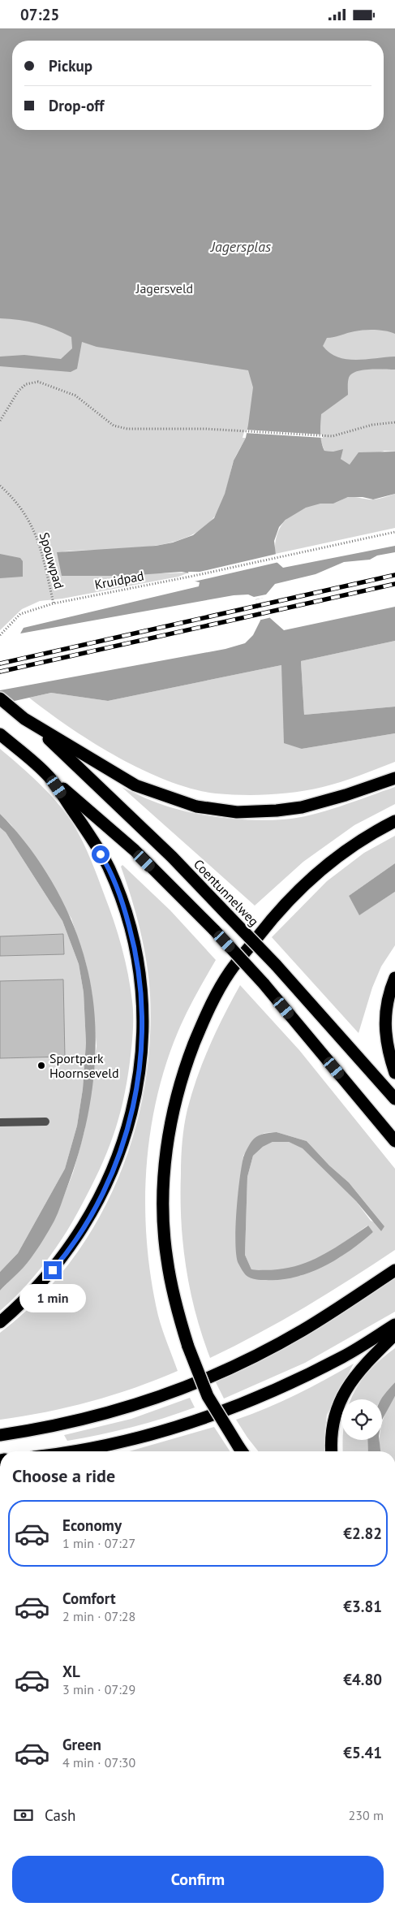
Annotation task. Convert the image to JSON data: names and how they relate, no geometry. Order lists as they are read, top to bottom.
{
  "streets": {
    "highway": ["Coentunnelweg"],
    "path": ["Spouwpad", "Kruidpad"]
  },
  "crossings": [
    ["Spouwpad", "Kruidpad"]
  ],
  "water": ["Jagersplas"],
  "parks": ["Jagersveld"],
  "places": ["Sportpark Hoornseveld"],
  "page": {
    "status": "07:25",
    "banner": ["Pickup", "Drop-off"],
    "bubble": "1 min",
    "heading": "Choose a ride",
    "list": [
      {
        "name": "Economy",
        "note": "1 min · 07:27",
        "value": "€2.82"
      },
      {
        "name": "Comfort",
        "note": "2 min · 07:28",
        "value": "€3.81"
      },
      {
        "name": "XL",
        "note": "3 min · 07:29",
        "value": "€4.80"
      },
      {
        "name": "Green",
        "note": "4 min · 07:30",
        "value": "€5.41"
      }
    ],
    "pay": ["Cash", "230 m"],
    "buttons": "Confirm"
  }
}
